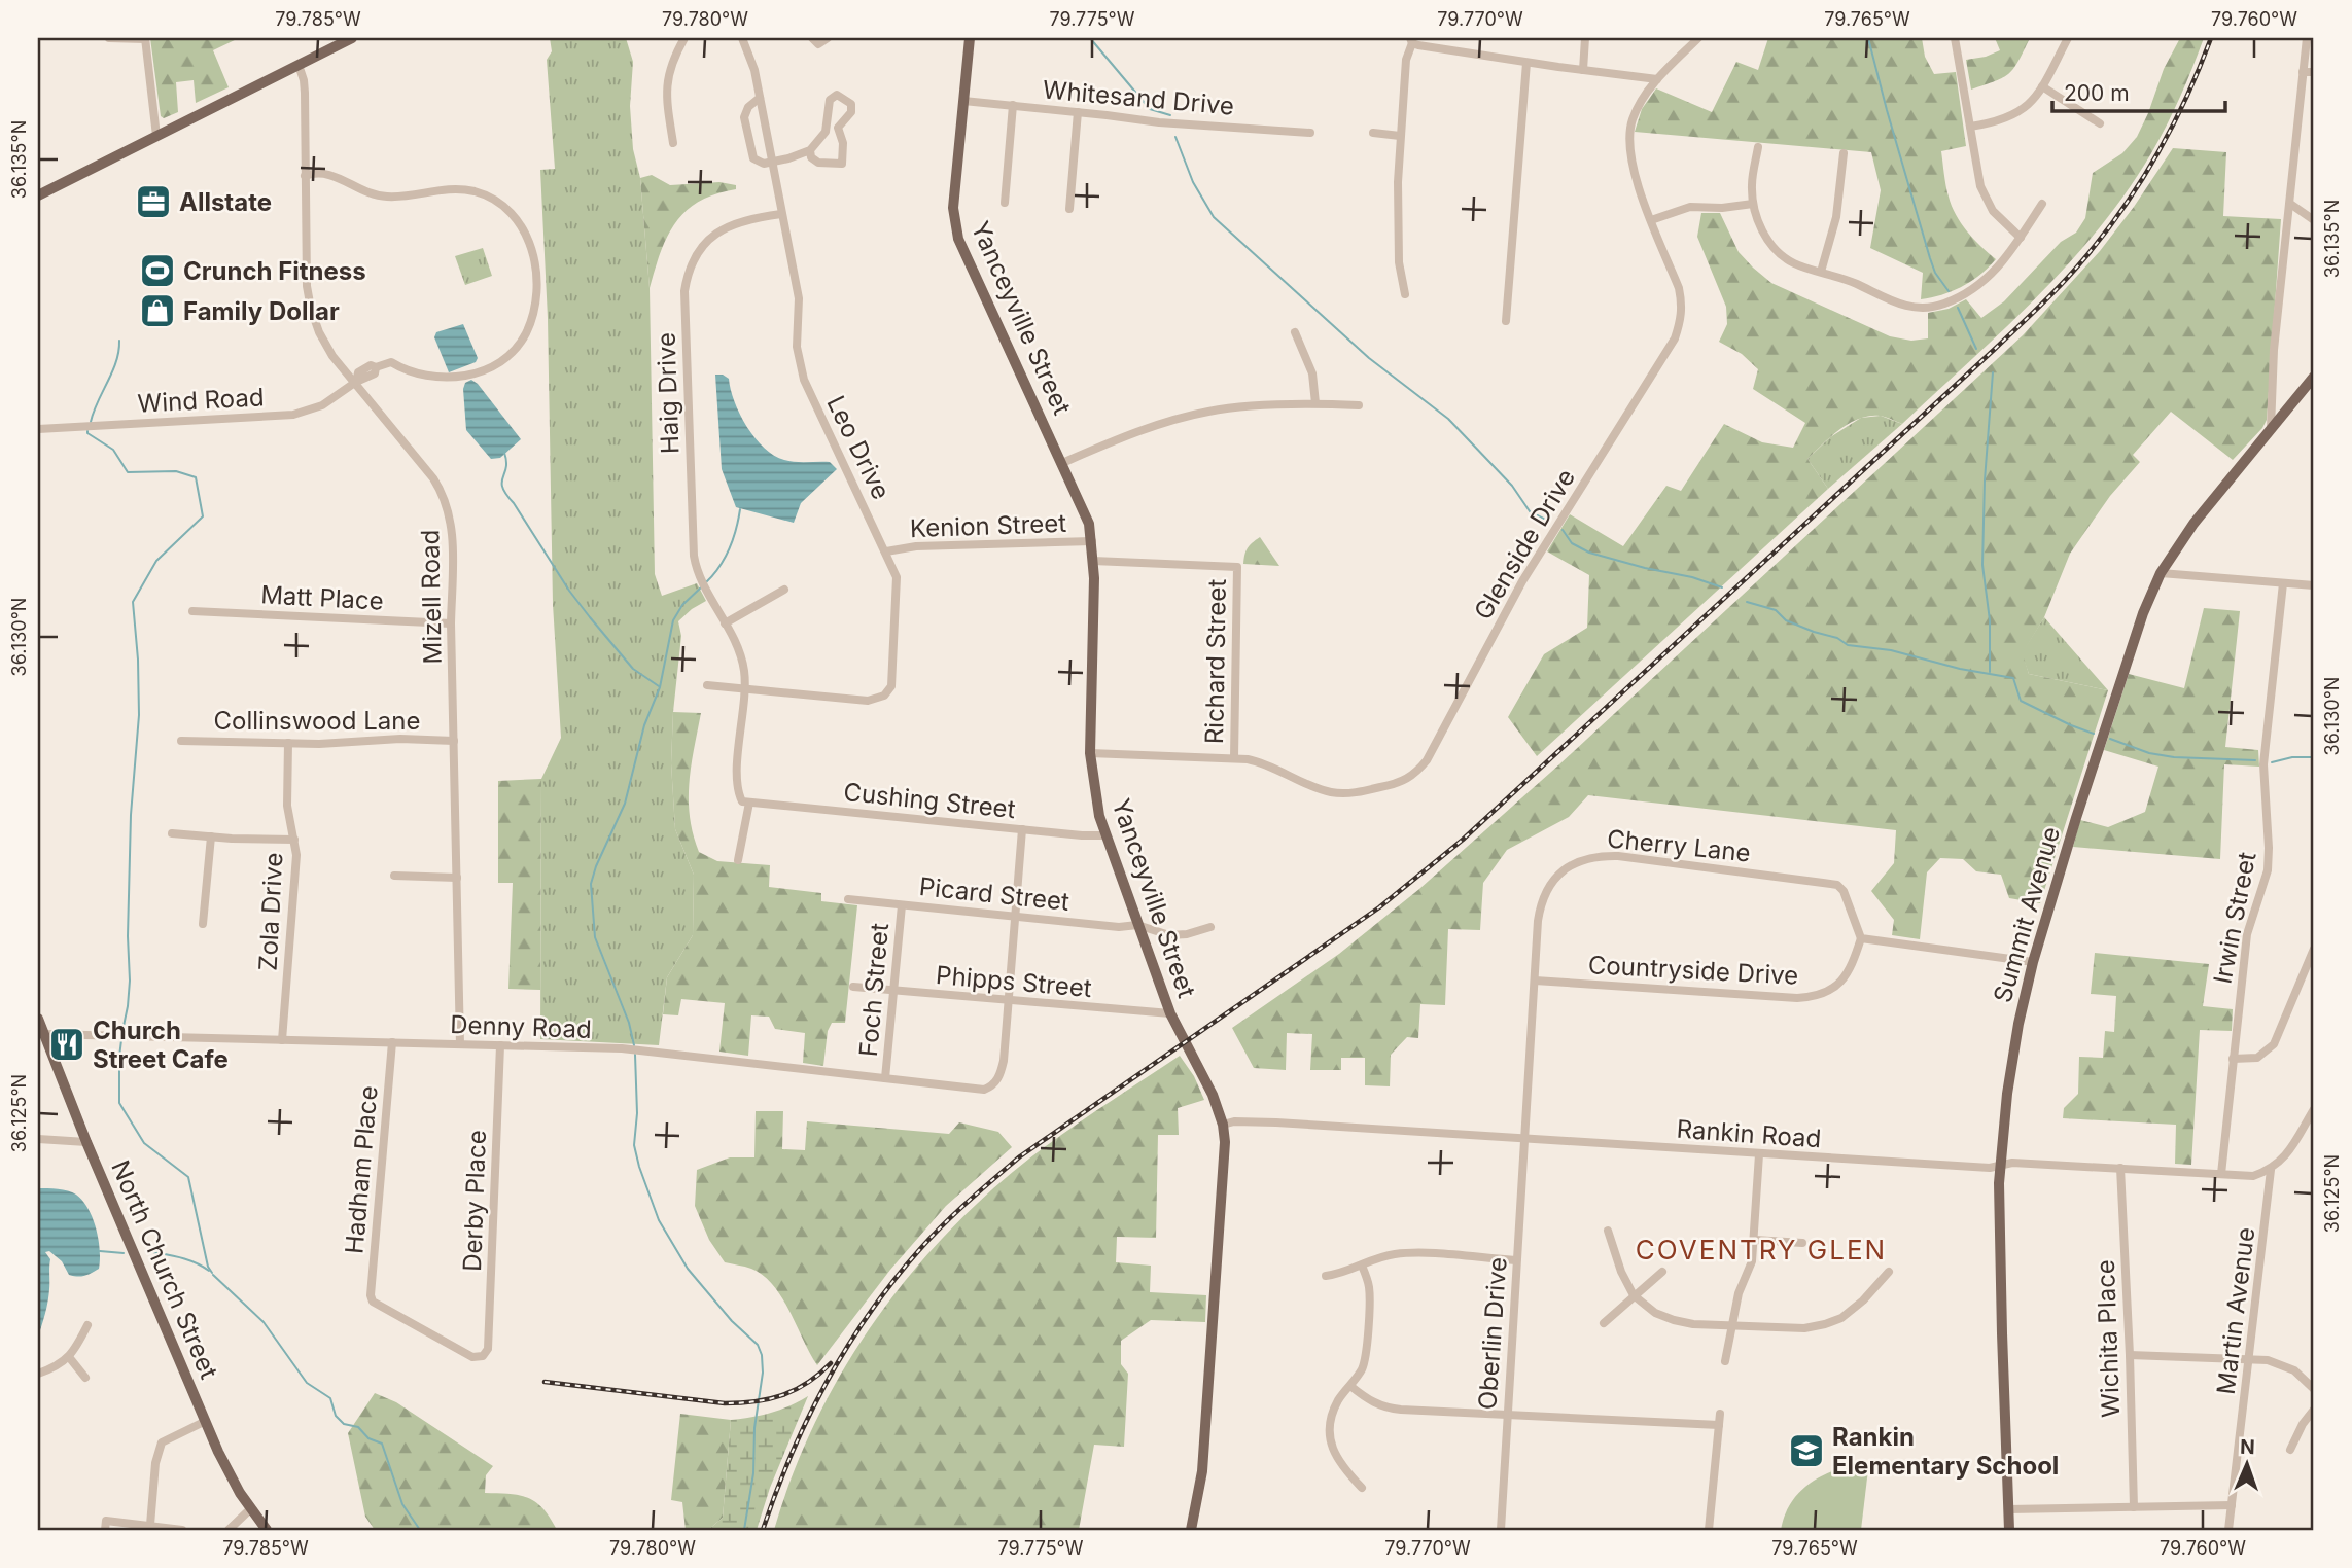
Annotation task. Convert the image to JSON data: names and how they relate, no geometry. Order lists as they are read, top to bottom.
{
  "streets": {
    "main road": ["Yanceyville Street", "Summit Avenue", "North Church Street"],
    "street": [
      "Whitesand Drive",
      "Haig Drive",
      "Wind Road",
      "Leo Drive",
      "Kenion Street",
      "Glenside Drive",
      "Mizell Road",
      "Matt Place",
      "Richard Street",
      "Collinswood Lane",
      "Cushing Street",
      "Cherry Lane",
      "Picard Street",
      "Zola Drive",
      "Irwin Street",
      "Countryside Drive",
      "Phipps Street",
      "Foch Street",
      "Denny Road",
      "Rankin Road",
      "Hadham Place",
      "Derby Place",
      "Martin Avenue",
      "Oberlin Drive",
      "Wichita Place"
    ]
  },
  "crossings": [
    ["Whitesand Drive", "Yanceyville Street"],
    ["Yanceyville Street", "Kenion Street"],
    ["Yanceyville Street", "Glenside Drive"],
    ["Yanceyville Street", "Richard Street"],
    ["Yanceyville Street", "Cushing Street"],
    ["Yanceyville Street", "Picard Street"],
    ["Yanceyville Street", "Phipps Street"],
    ["Yanceyville Street", "Rankin Road"],
    ["Haig Drive", "Leo Drive"],
    ["Haig Drive", "Cushing Street"],
    ["Wind Road", "Mizell Road"],
    ["Leo Drive", "Kenion Street"],
    ["Glenside Drive", "Richard Street"],
    ["Mizell Road", "Matt Place"],
    ["Mizell Road", "Collinswood Lane"],
    ["Mizell Road", "Denny Road"],
    ["Collinswood Lane", "Zola Drive"],
    ["Cherry Lane", "Countryside Drive"],
    ["Cherry Lane", "Rankin Road"],
    ["Cherry Lane", "Oberlin Drive"],
    ["Picard Street", "Foch Street"],
    ["Zola Drive", "Denny Road"],
    ["Summit Avenue", "Rankin Road"],
    ["Irwin Street", "Rankin Road"],
    ["Phipps Street", "Foch Street"],
    ["Phipps Street", "Denny Road"],
    ["Foch Street", "Denny Road"],
    ["Denny Road", "Hadham Place"],
    ["Denny Road", "Derby Place"],
    ["Denny Road", "North Church Street"],
    ["Rankin Road", "Martin Avenue"],
    ["Rankin Road", "Oberlin Drive"],
    ["Rankin Road", "Wichita Place"],
    ["Hadham Place", "Derby Place"]
  ],
  "districts": ["COVENTRY GLEN"],
  "places": {
    "office": ["Allstate"],
    "sports": ["Crunch Fitness"],
    "shop": ["Family Dollar"],
    "restaurant": ["Church Street Cafe"],
    "school or university": ["Rankin Elementary School"]
  },
  "scale_bar": "200 m",
  "north": "top",
  "coordinates": [
    "79.785°W",
    "79.780°W",
    "79.775°W",
    "79.770°W",
    "79.765°W",
    "79.760°W",
    "36.135°N",
    "36.130°N",
    "36.125°N"
  ]
}
